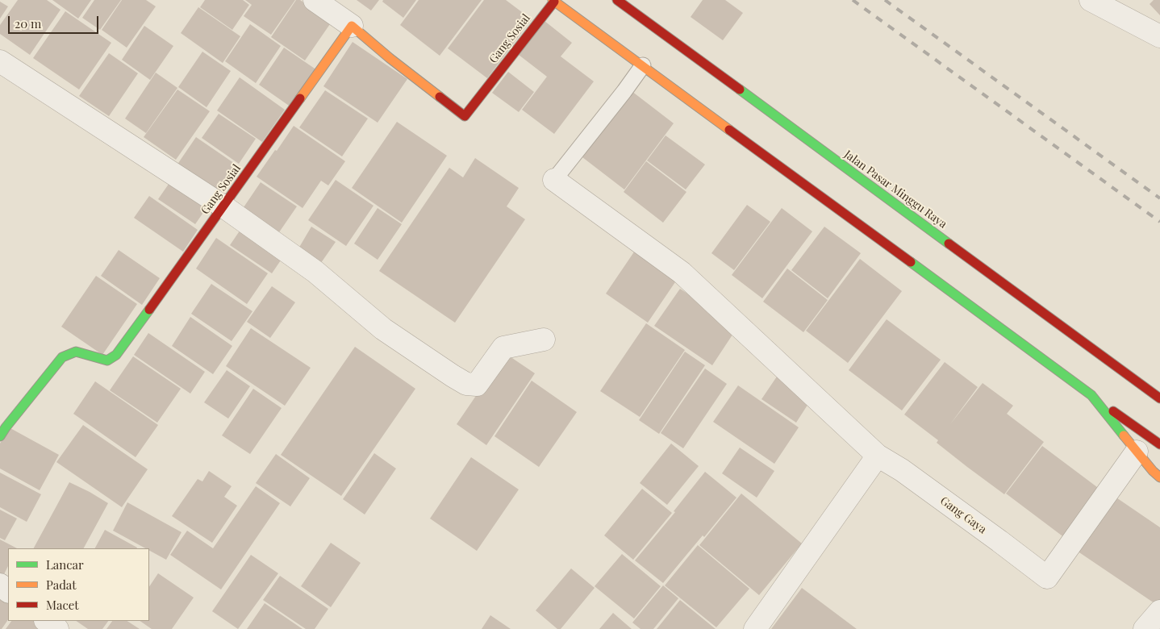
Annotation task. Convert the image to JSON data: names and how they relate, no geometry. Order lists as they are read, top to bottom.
{
  "streets": {
    "main road": ["Gang Sosial", "Jalan Pasar Minggu Raya"],
    "street": ["Gang Gaya"]
  },
  "legend": ["Lancar", "Padat", "Macet"],
  "scale_bar": "20 m"
}
